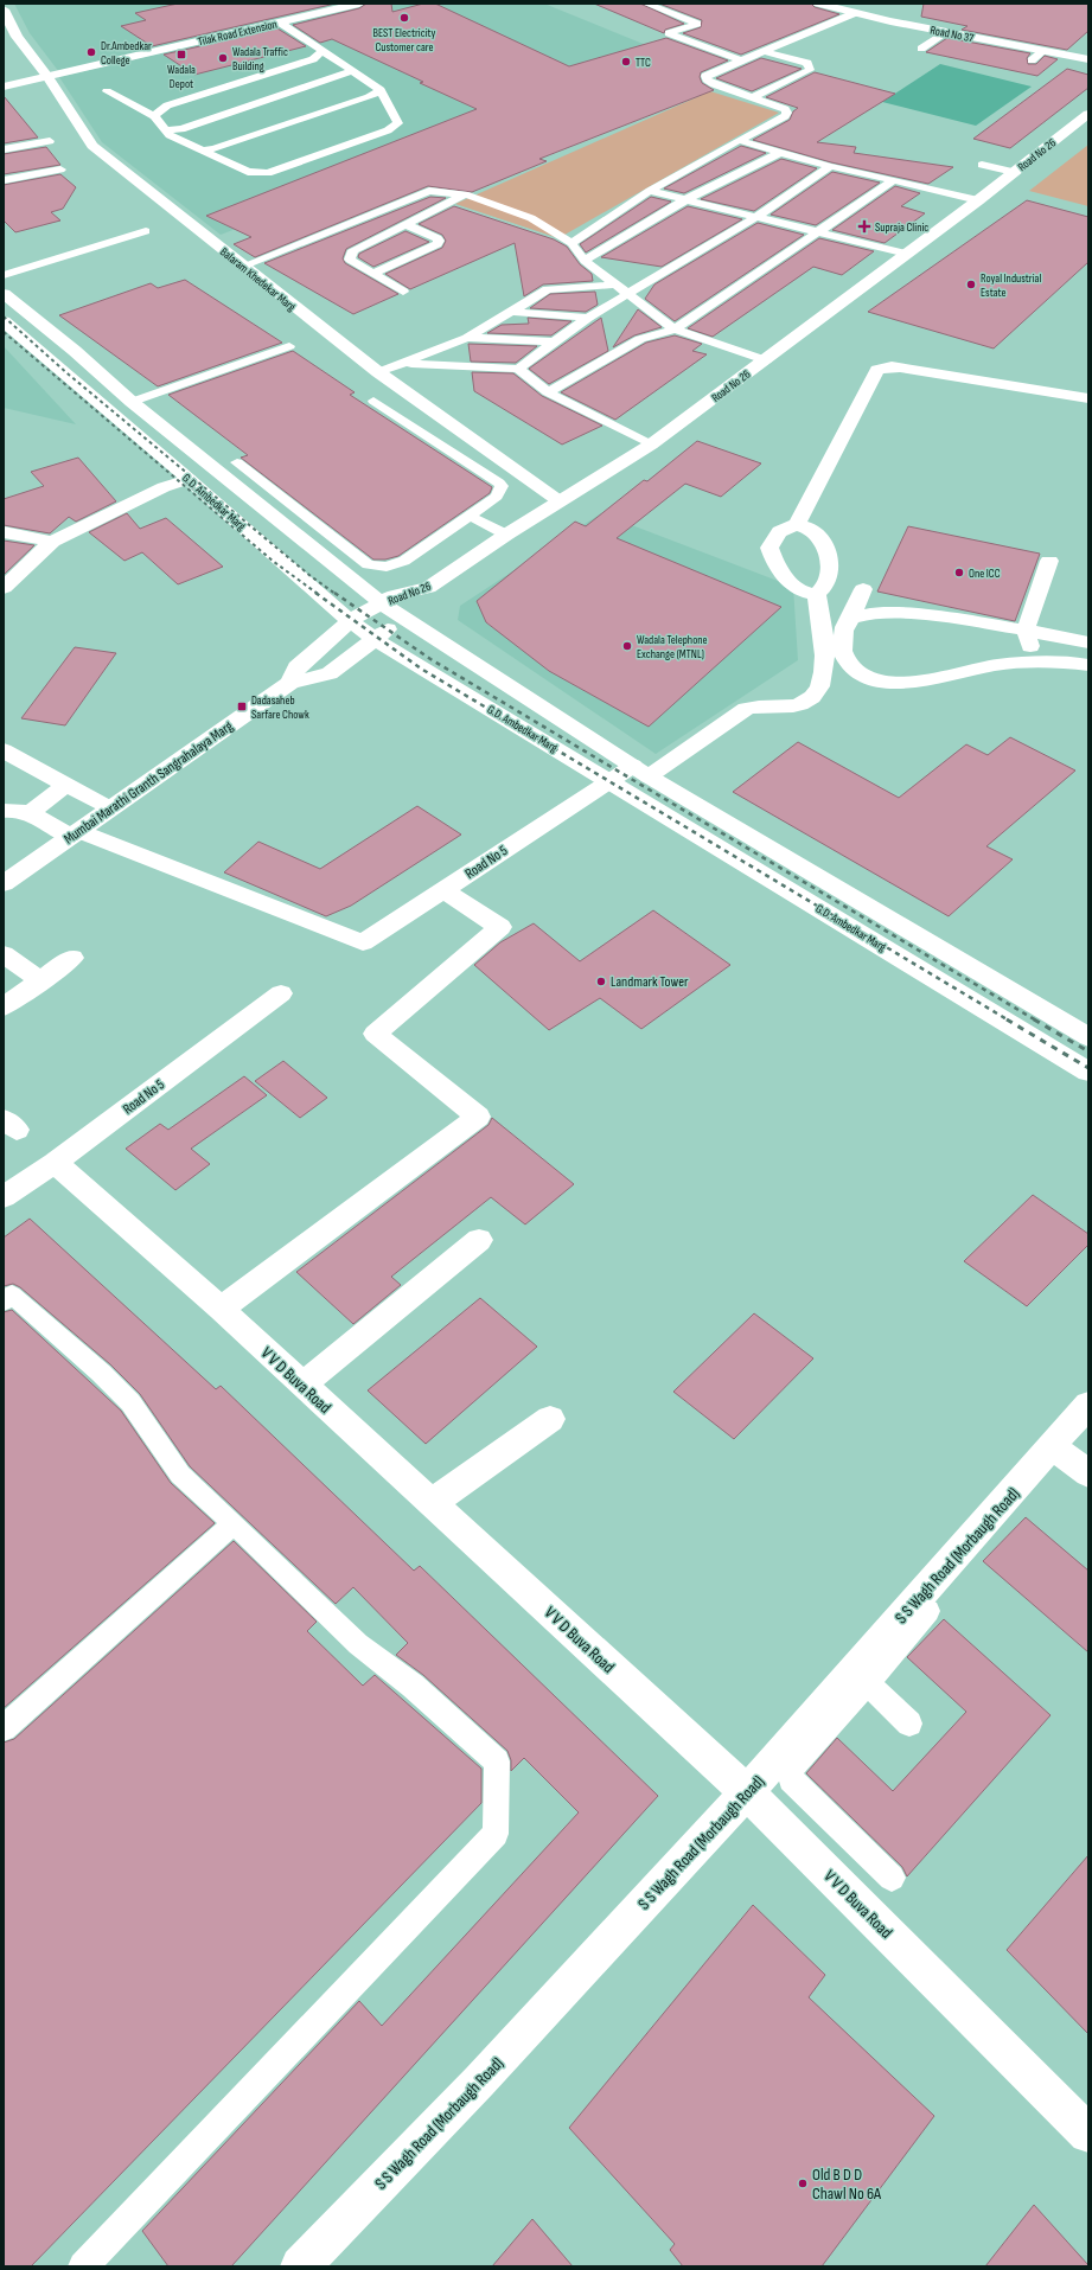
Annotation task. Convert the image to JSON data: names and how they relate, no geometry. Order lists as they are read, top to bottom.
{
  "streets": {
    "street": [
      "Tilak Road Extension",
      "Road No 37",
      "Road No 26",
      "Balaram Khedekar Marg",
      "G.D. Ambedkar Marg",
      "Mumbai Marathi Granth Sangrahalaya Marg",
      "Road No 5",
      "V V D Buva Road",
      "S S Wagh Road (Morbaugh Road)"
    ]
  },
  "crossings": [
    ["Tilak Road Extension", "Balaram Khedekar Marg"],
    ["Road No 26", "Balaram Khedekar Marg"],
    ["Road No 26", "G.D. Ambedkar Marg"],
    ["Road No 26", "Mumbai Marathi Granth Sangrahalaya Marg"],
    ["G.D. Ambedkar Marg", "Mumbai Marathi Granth Sangrahalaya Marg"],
    ["G.D. Ambedkar Marg", "Road No 5"],
    ["Mumbai Marathi Granth Sangrahalaya Marg", "Road No 5"],
    ["Road No 5", "V V D Buva Road"],
    ["V V D Buva Road", "S S Wagh Road (Morbaugh Road)"]
  ],
  "places": {
    "other": [
      "BEST Electricity Customer care",
      "Dr.Ambedkar College",
      "Wadala Traffic Building",
      "TTC",
      "Royal Industrial Estate",
      "One ICC",
      "Wadala Telephone Exchange (MTNL)",
      "Landmark Tower",
      "Old B D D Chawl No 6A"
    ],
    "transit": ["Wadala Depot", "Dadasaheb Sarfare Chowk"],
    "health": ["Supraja Clinic"]
  }
}
